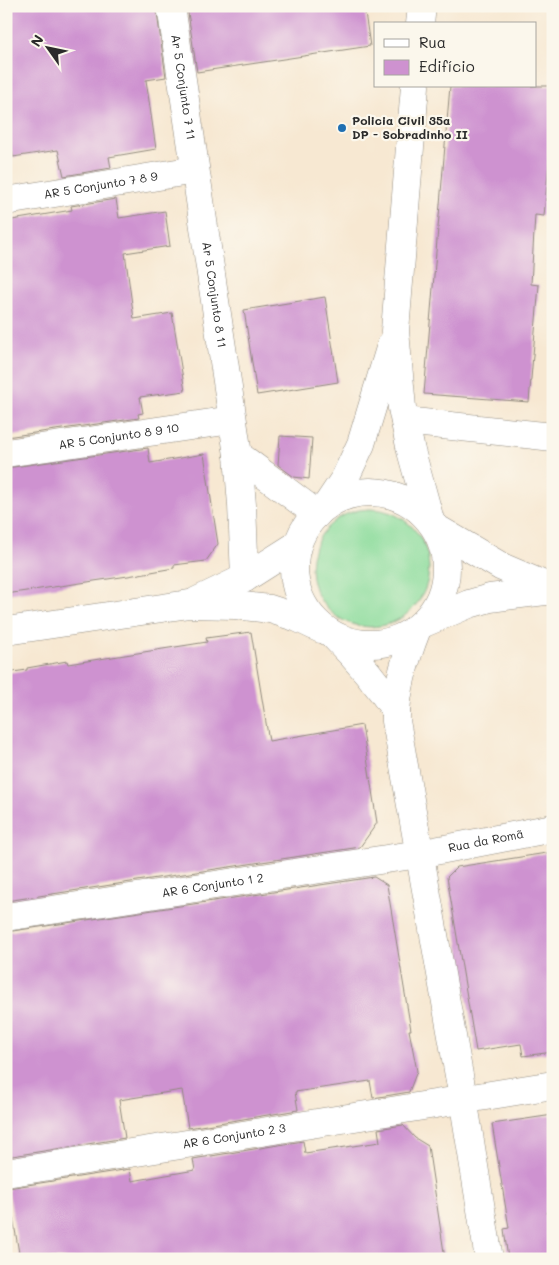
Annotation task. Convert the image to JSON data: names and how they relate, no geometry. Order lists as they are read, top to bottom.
{
  "streets": {
    "street": [
      "Ar 5 Conjunto 7 11",
      "AR 5 Conjunto 7 8 9",
      "Ar 5 Conjunto 8 11",
      "AR 5 Conjunto 8 9 10",
      "Rua da Romã",
      "AR 6 Conjunto 1 2",
      "AR 6 Conjunto 2 3"
    ]
  },
  "crossings": [
    ["Ar 5 Conjunto 7 11", "AR 5 Conjunto 7 8 9"],
    ["Ar 5 Conjunto 7 11", "Ar 5 Conjunto 8 11"],
    ["AR 5 Conjunto 7 8 9", "Ar 5 Conjunto 8 11"],
    ["Ar 5 Conjunto 8 11", "AR 5 Conjunto 8 9 10"],
    ["Rua da Romã", "AR 6 Conjunto 1 2"]
  ],
  "places": ["Policia Civil 35a DP - Sobradinho II"],
  "legend": ["Rua", "Edifício"],
  "north": "top left"
}
